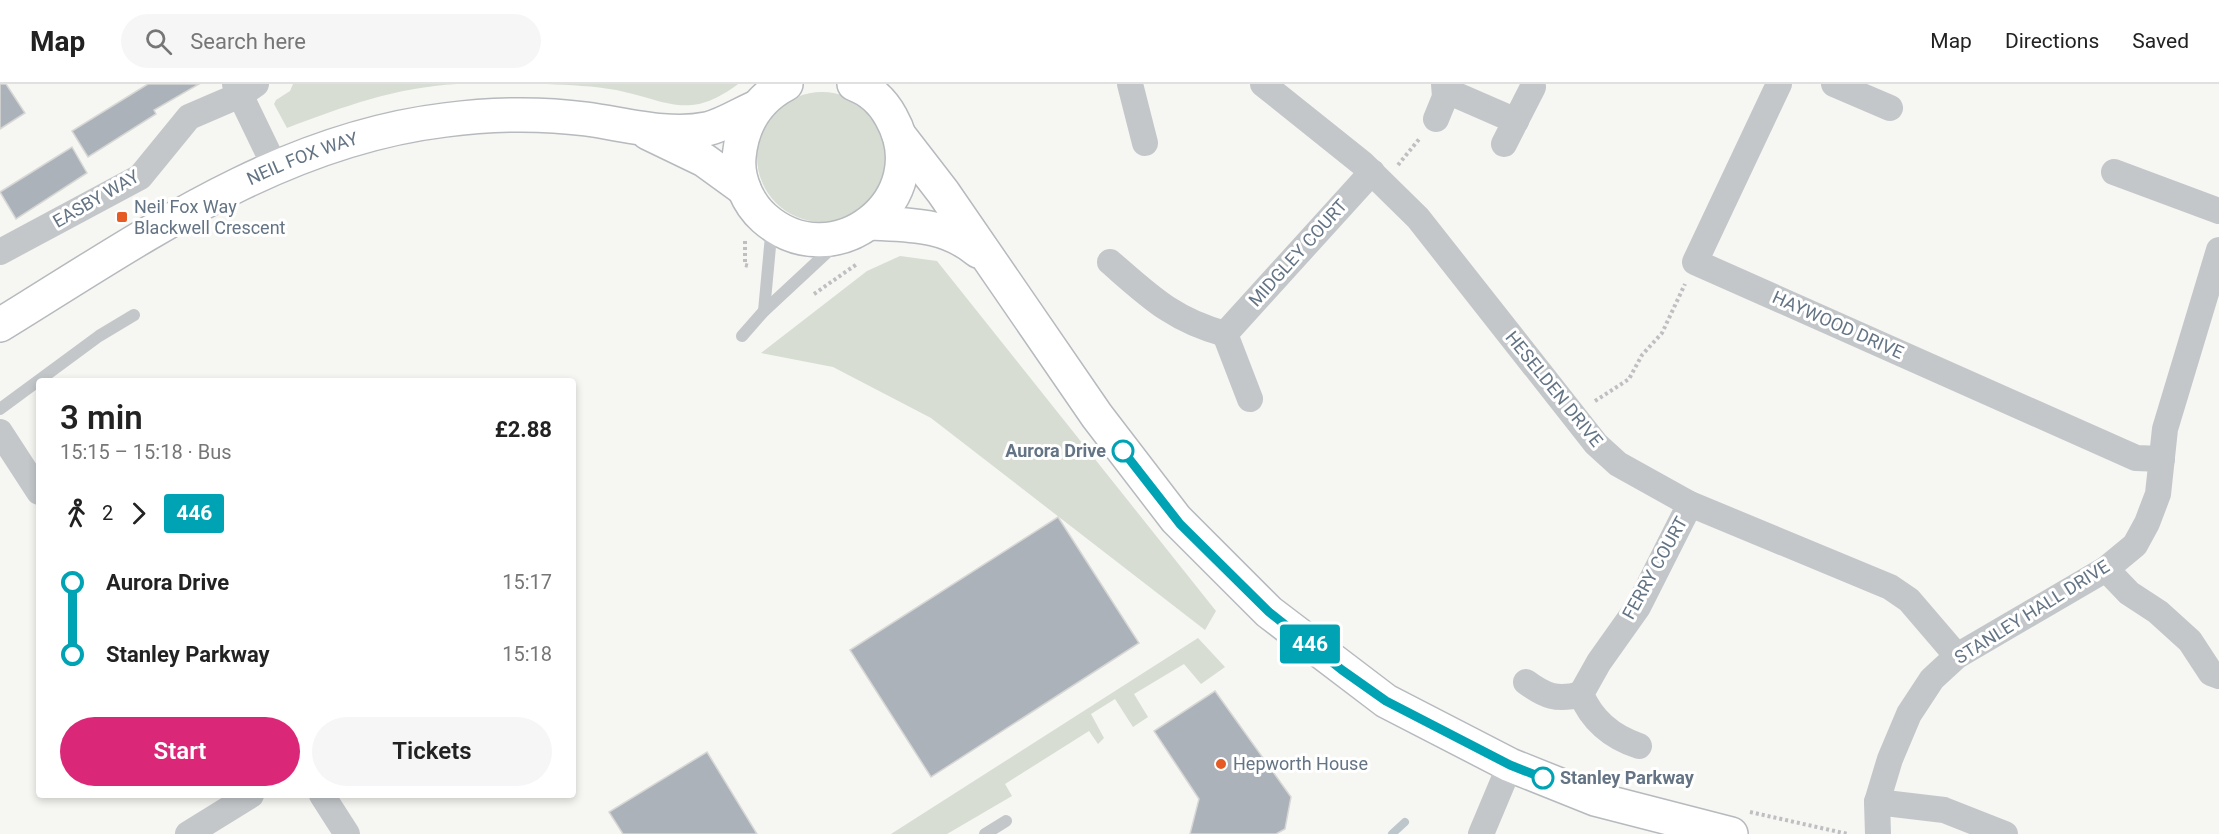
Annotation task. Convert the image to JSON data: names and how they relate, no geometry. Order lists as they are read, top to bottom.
{
  "streets": {
    "main road": ["NEIL FOX WAY"],
    "street": [
      "EASBY WAY",
      "MIDGLEY COURT",
      "HAYWOOD DRIVE",
      "HESELDEN DRIVE",
      "FERRY COURT",
      "STANLEY HALL DRIVE"
    ]
  },
  "crossings": [
    ["MIDGLEY COURT", "HESELDEN DRIVE"],
    ["HAYWOOD DRIVE", "STANLEY HALL DRIVE"],
    ["HESELDEN DRIVE", "FERRY COURT"],
    ["HESELDEN DRIVE", "STANLEY HALL DRIVE"]
  ],
  "places": {
    "transit": ["Neil Fox Way Blackwell Crescent"],
    "other": ["Aurora Drive", "Hepworth House", "Stanley Parkway"]
  },
  "lines": ["bus line 446"],
  "page": {
    "header": "Map",
    "search": "Search here",
    "nav": ["Map", "Directions", "Saved"],
    "on_map": "446",
    "heading": ["3 min", "15:15 – 15:18 · Bus", "£2.88"],
    "legs": ["2", "446"],
    "list": [
      {
        "name": "Aurora Drive",
        "value": "15:17"
      },
      {
        "name": "Stanley Parkway",
        "value": "15:18"
      }
    ],
    "buttons": ["Start", "Tickets"]
  }
}
